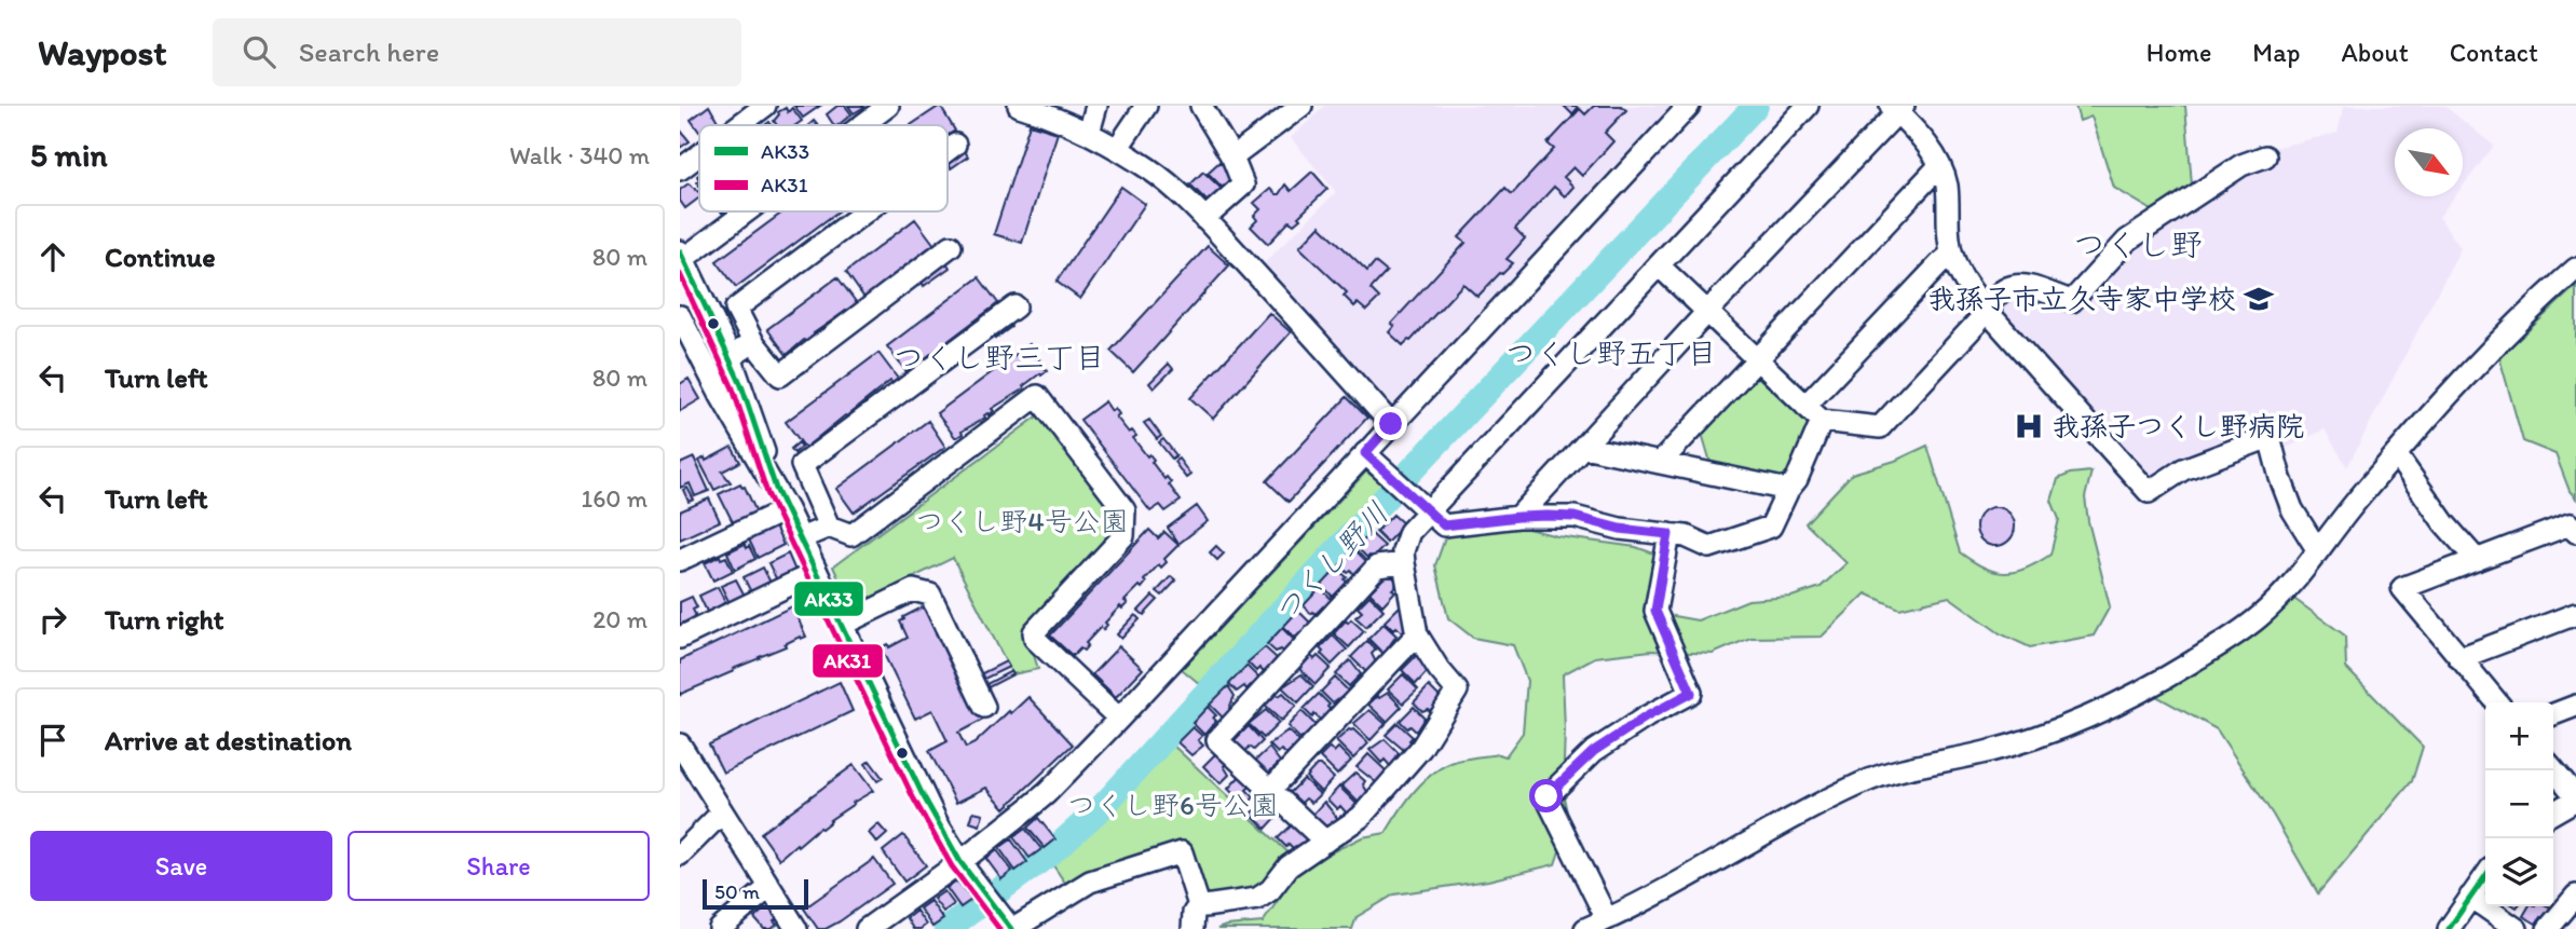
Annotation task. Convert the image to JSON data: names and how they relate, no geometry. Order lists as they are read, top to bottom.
{
  "districts": ["つくし野", "つくし野五丁目", "つくし野三丁目"],
  "water": ["つくし野川"],
  "parks": ["つくし野4号公園", "つくし野6号公園"],
  "places": {
    "school or university": ["我孫子市立久寺家中学校"],
    "hospital": ["我孫子つくし野病院"]
  },
  "lines": ["transit line AK33", "transit line AK31"],
  "legend": ["AK33", "AK31"],
  "scale_bar": "50 m",
  "north": "bottom right",
  "page": {
    "header": "Waypost",
    "search": "Search here",
    "nav": [
      "Home",
      "Map",
      "About",
      "Contact"
    ],
    "heading": ["5 min", "Walk · 340 m"],
    "list": [
      ["Continue", "80 m"],
      ["Turn left", "80 m"],
      ["Turn left", "160 m"],
      ["Turn right", "20 m"],
      "Arrive at destination"
    ],
    "map_buttons": ["+", "−"],
    "buttons": ["Save", "Share"],
    "scale": "50 m"
  }
}
